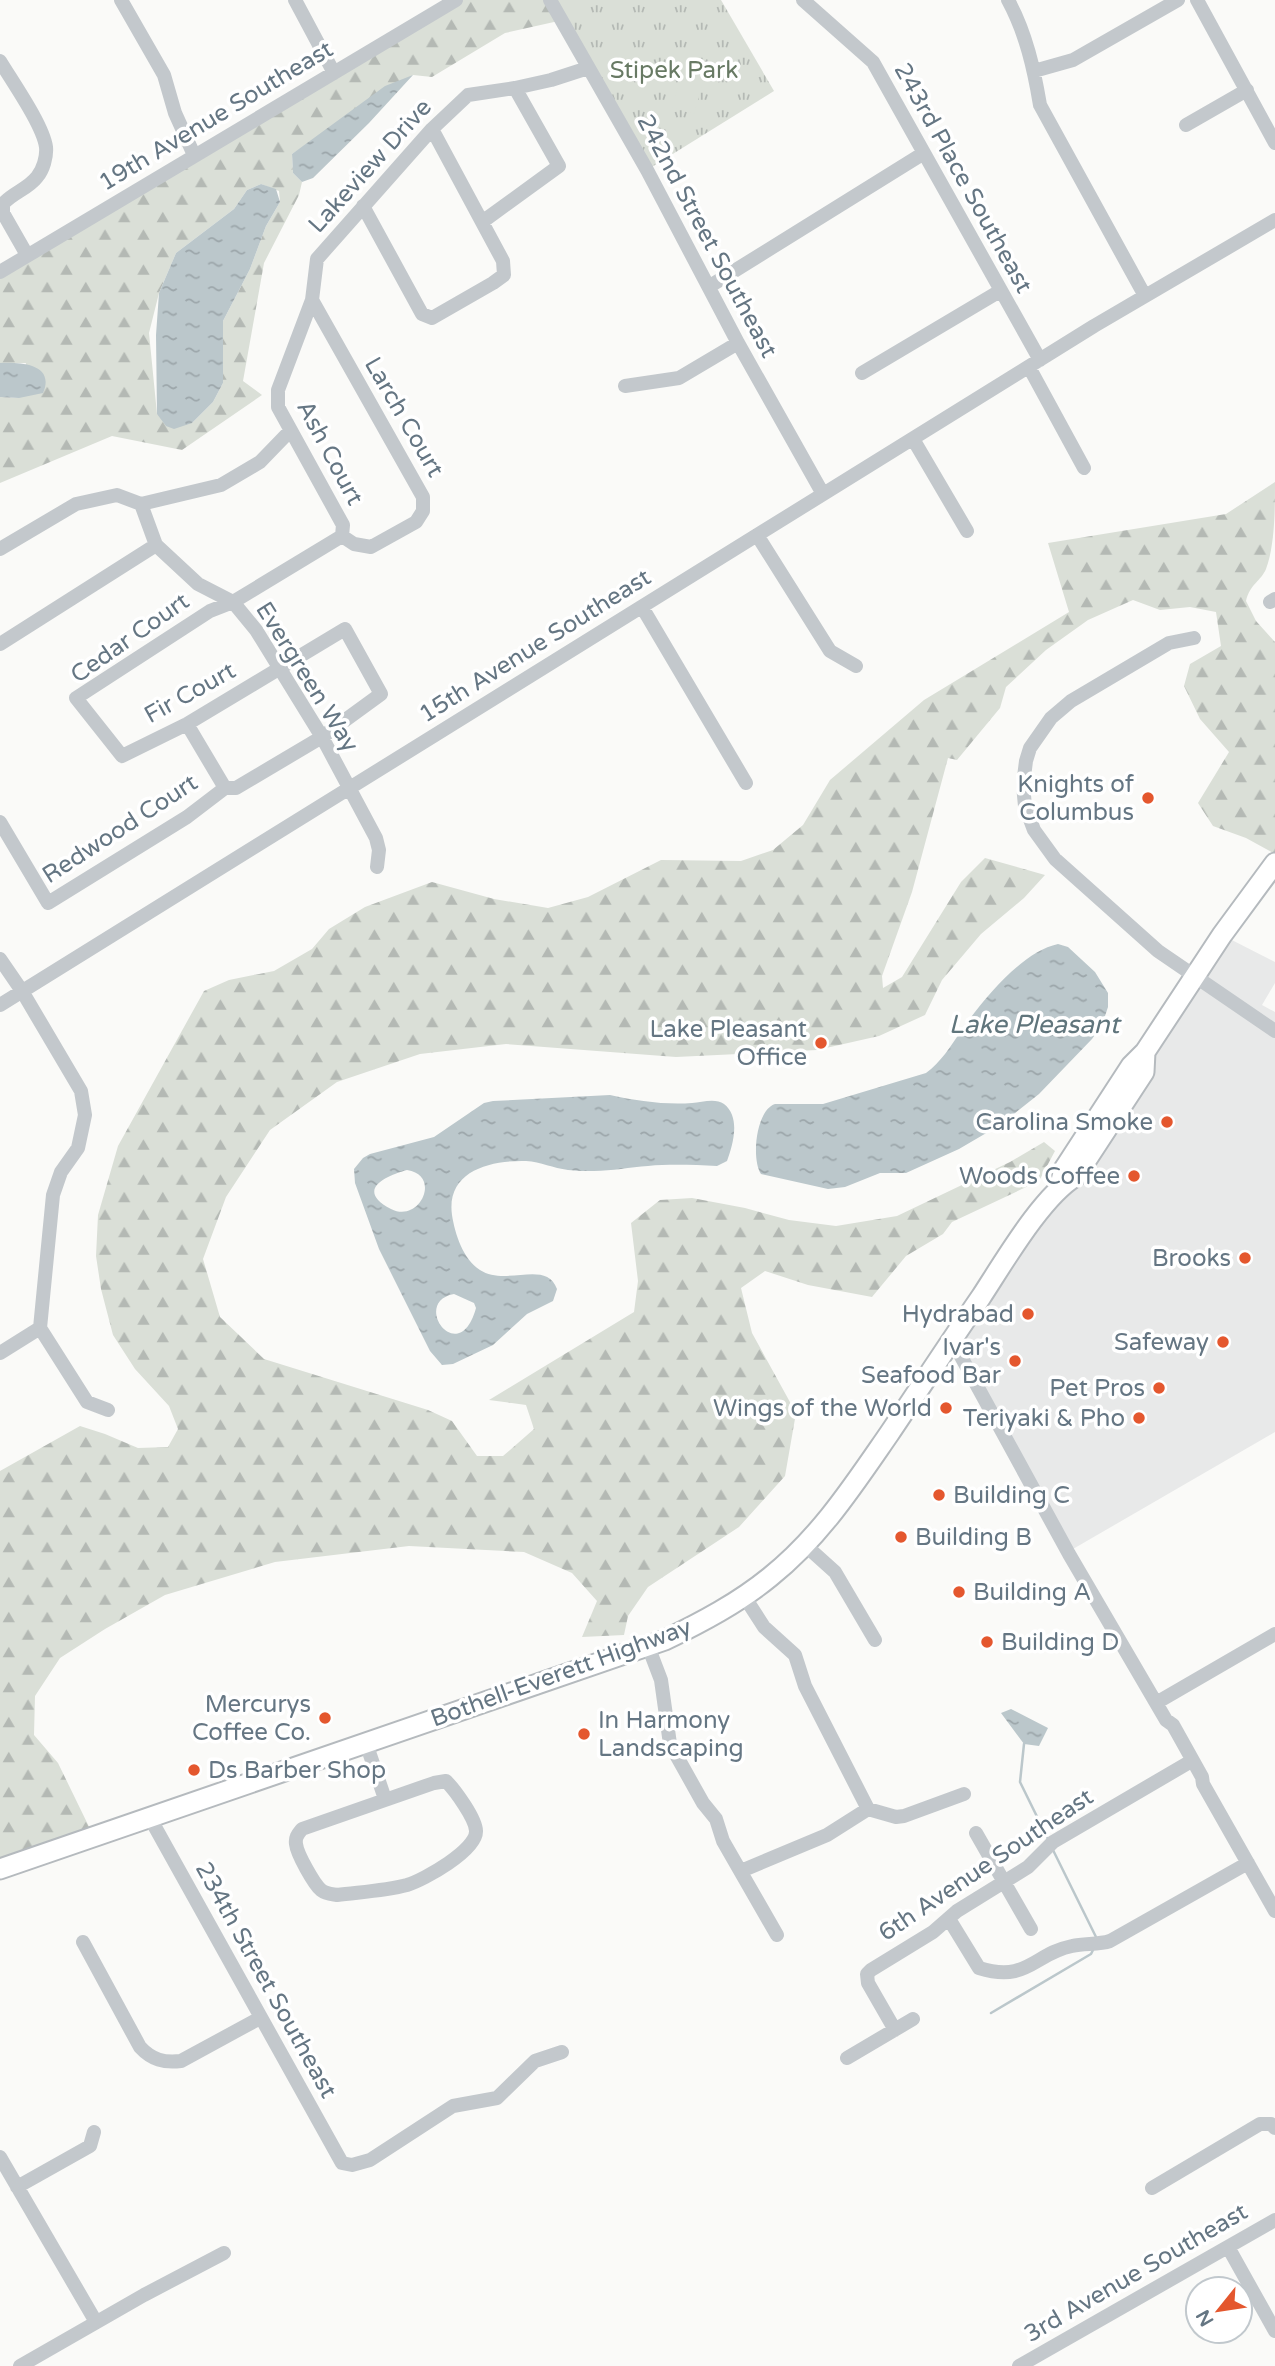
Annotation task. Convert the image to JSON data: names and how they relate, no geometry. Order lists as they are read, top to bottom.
{
  "streets": {
    "main road": ["Bothell-Everett Highway"],
    "street": [
      "19th Avenue Southeast",
      "Lakeview Drive",
      "243rd Place Southeast",
      "242nd Street Southeast",
      "Larch Court",
      "Ash Court",
      "Cedar Court",
      "15th Avenue Southeast",
      "Evergreen Way",
      "Fir Court",
      "Redwood Court",
      "6th Avenue Southeast",
      "234th Street Southeast",
      "3rd Avenue Southeast"
    ]
  },
  "crossings": [
    ["Lakeview Drive", "242nd Street Southeast"],
    ["Lakeview Drive", "Larch Court"],
    ["Lakeview Drive", "Ash Court"],
    ["243rd Place Southeast", "15th Avenue Southeast"],
    ["242nd Street Southeast", "15th Avenue Southeast"],
    ["Larch Court", "Ash Court"],
    ["Ash Court", "Cedar Court"],
    ["Ash Court", "Evergreen Way"],
    ["Cedar Court", "Evergreen Way"],
    ["Cedar Court", "Fir Court"],
    ["15th Avenue Southeast", "Evergreen Way"],
    ["Evergreen Way", "Fir Court"],
    ["Bothell-Everett Highway", "234th Street Southeast"]
  ],
  "water": ["Lake Pleasant"],
  "parks": ["Stipek Park"],
  "places": [
    "Knights of Columbus",
    "Lake Pleasant Office",
    "Carolina Smoke",
    "Woods Coffee",
    "Brooks",
    "Hydrabad",
    "Safeway",
    "Ivar's Seafood Bar",
    "Pet Pros",
    "Wings of the World",
    "Teriyaki & Pho",
    "Building C",
    "Building B",
    "Building A",
    "Building D",
    "Mercurys Coffee Co.",
    "In Harmony Landscaping",
    "Ds Barber Shop"
  ],
  "north": "bottom left"
}
